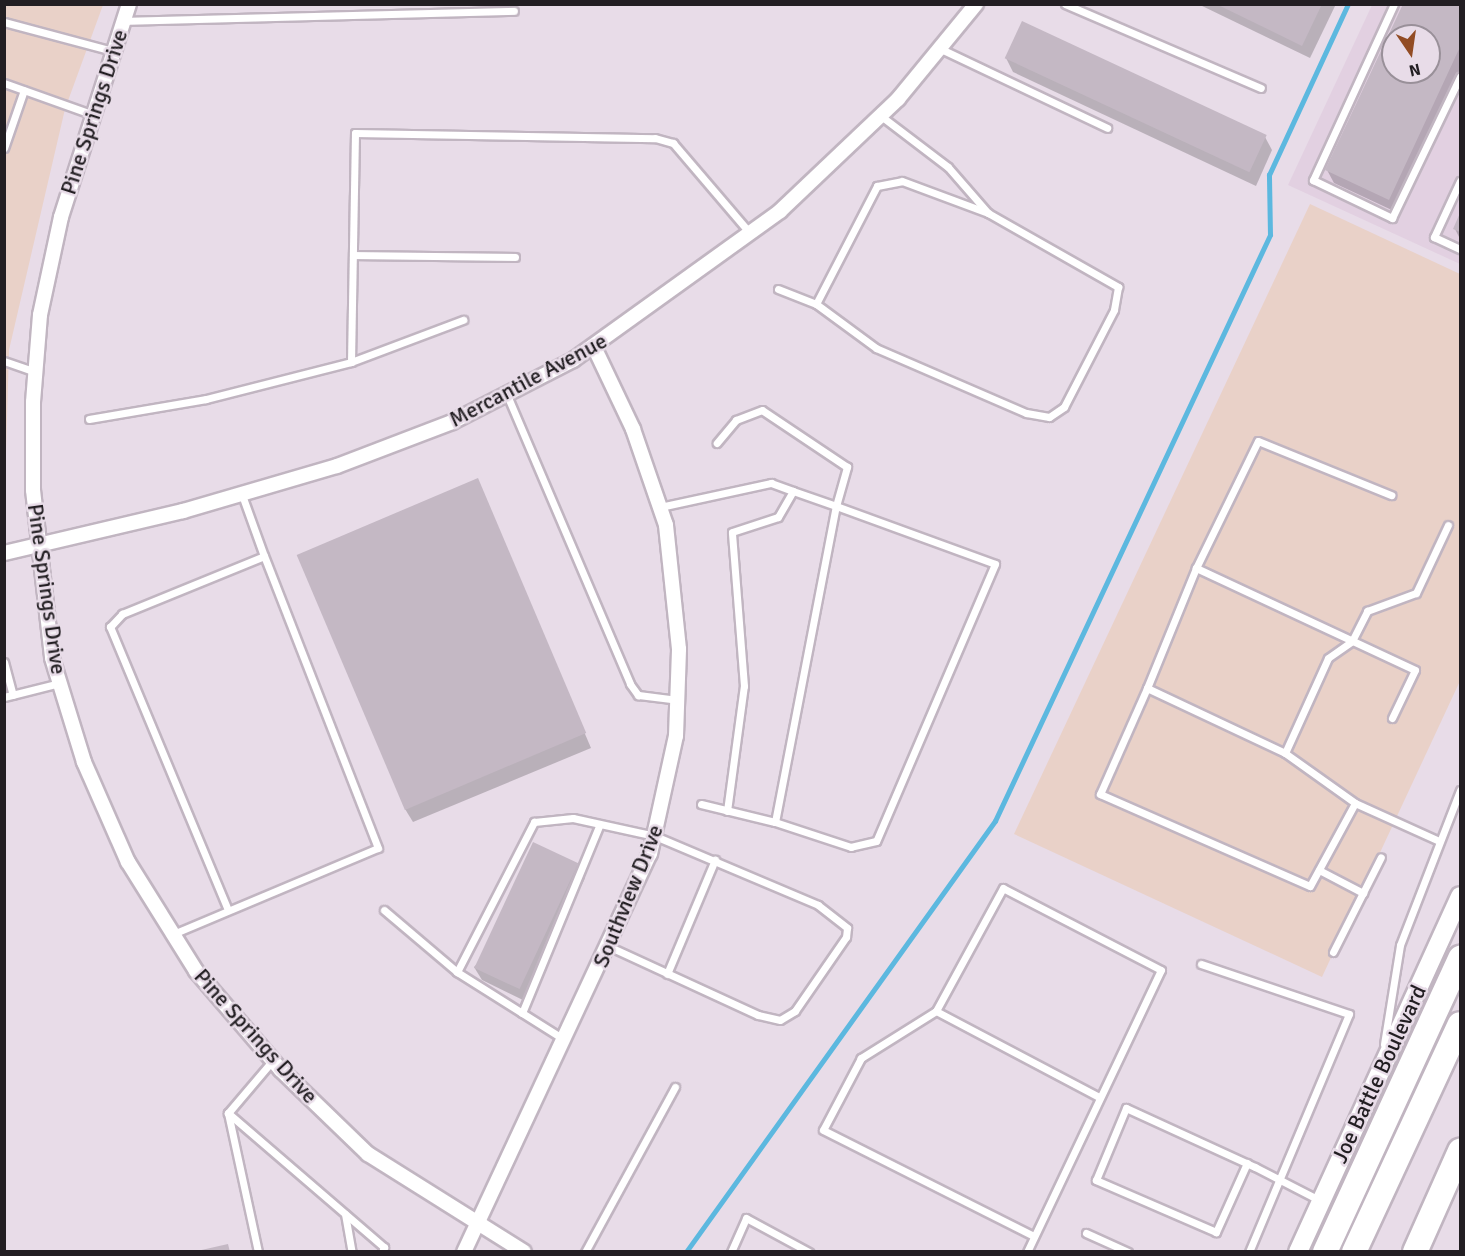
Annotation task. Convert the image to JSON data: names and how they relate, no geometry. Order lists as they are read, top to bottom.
{
  "streets": {
    "main road": ["Joe Battle Boulevard"],
    "street": ["Pine Springs Drive", "Mercantile Avenue", "Southview Drive"]
  },
  "crossings": [
    ["Pine Springs Drive", "Mercantile Avenue"],
    ["Pine Springs Drive", "Southview Drive"],
    ["Mercantile Avenue", "Southview Drive"]
  ],
  "north": "bottom"
}
